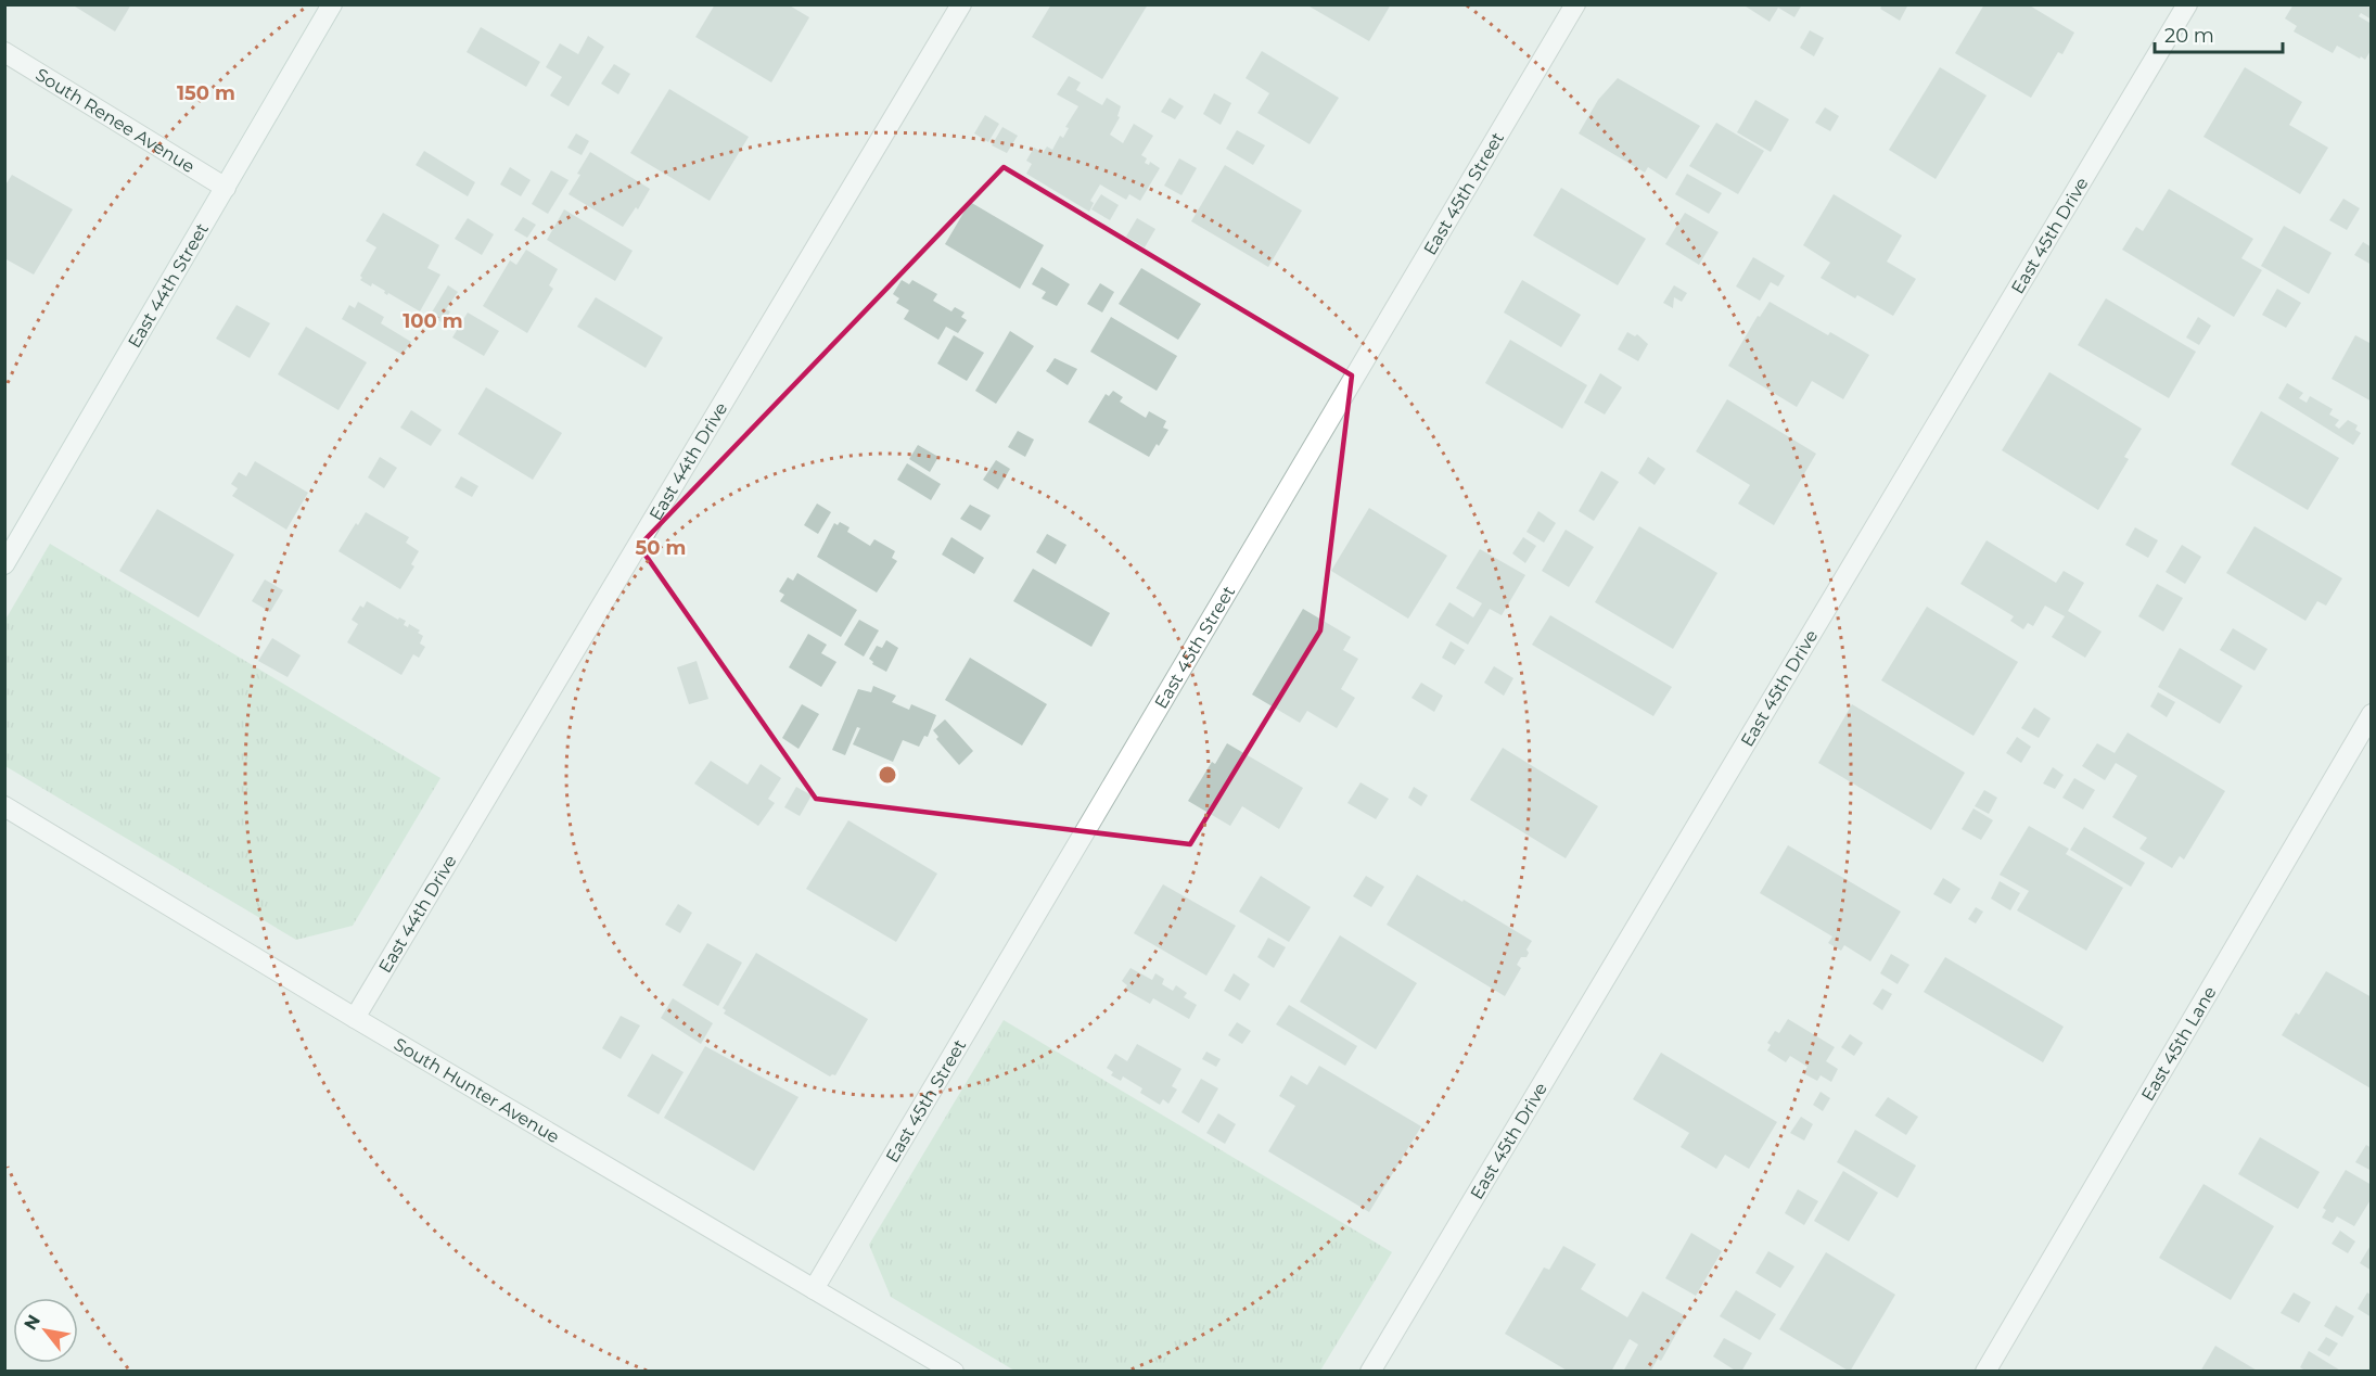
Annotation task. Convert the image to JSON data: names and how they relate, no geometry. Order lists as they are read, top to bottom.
{
  "streets": {
    "street": [
      "South Renee Avenue",
      "East 45th Street",
      "East 45th Drive",
      "East 44th Street",
      "East 44th Drive",
      "East 45th Lane",
      "South Hunter Avenue"
    ]
  },
  "crossings": [
    ["South Renee Avenue", "East 44th Street"],
    ["East 45th Street", "South Hunter Avenue"],
    ["East 44th Drive", "South Hunter Avenue"]
  ],
  "scale_bar": "20 m",
  "north": "top left",
  "rings": ["150 m", "100 m", "50 m"]
}
